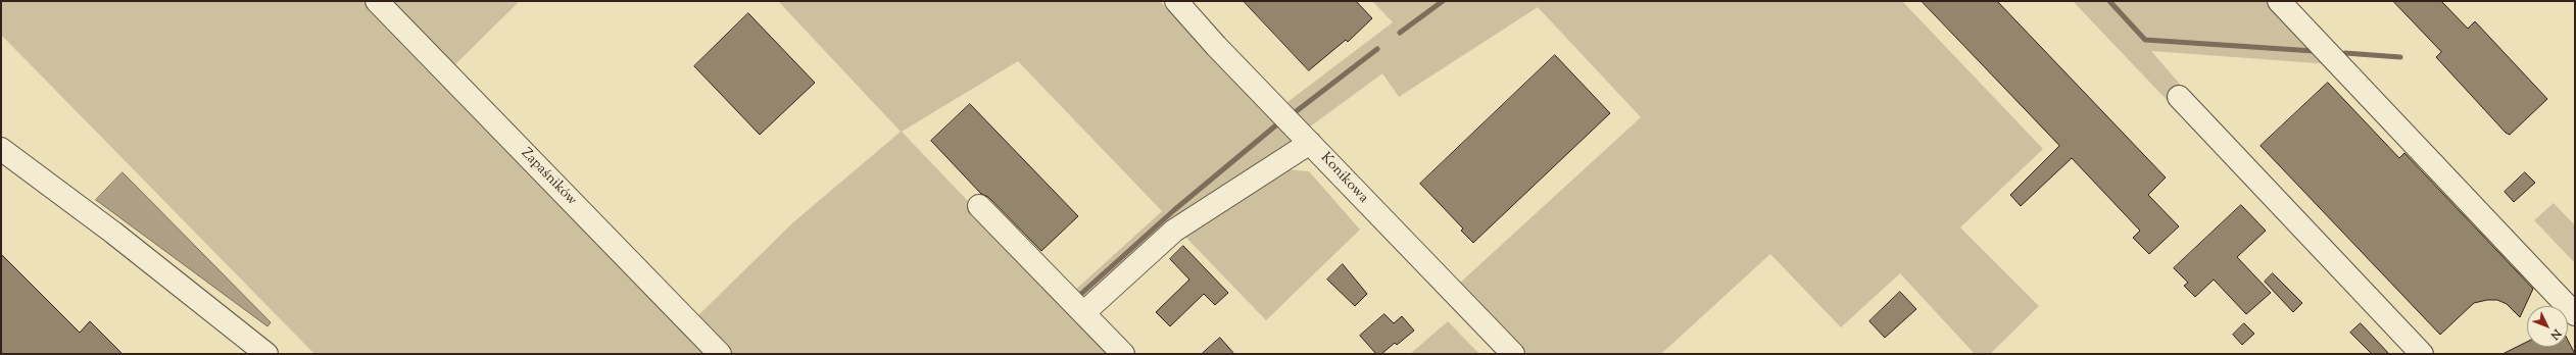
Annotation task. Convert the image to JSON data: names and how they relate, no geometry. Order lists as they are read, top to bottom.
{
  "streets": {
    "street": ["Zapaśników", "Konikowa"]
  },
  "north": "bottom right"
}
